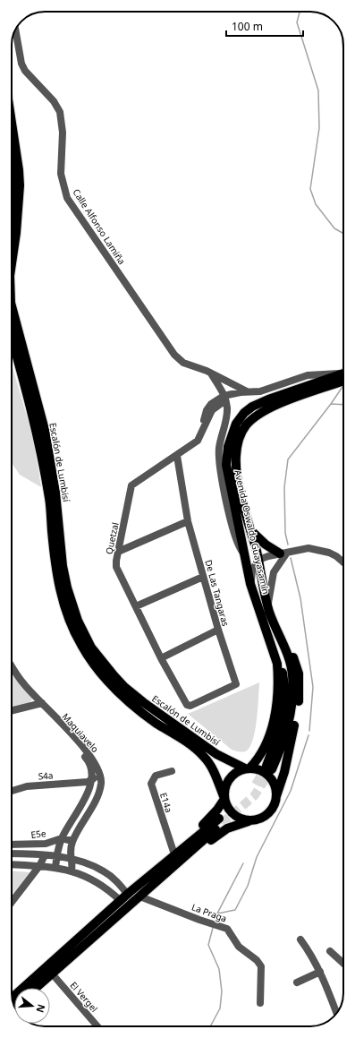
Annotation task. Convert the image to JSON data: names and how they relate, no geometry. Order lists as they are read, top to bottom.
{
  "streets": {
    "main road": ["Escalón de Lumbisí", "Avenida Oswaldo Guayasamín"],
    "street": [
      "Calle Alfonso Lamiña",
      "Quetzal",
      "De Las Tangaras",
      "Maquiavelo",
      "S4a",
      "E14a",
      "E5e",
      "La Praga",
      "El Vergel"
    ]
  },
  "crossings": [
    ["Escalón de Lumbisí", "Avenida Oswaldo Guayasamín"],
    ["Quetzal", "De Las Tangaras"],
    ["Maquiavelo", "S4a"]
  ],
  "scale_bar": "100 m",
  "north": "right"
}
